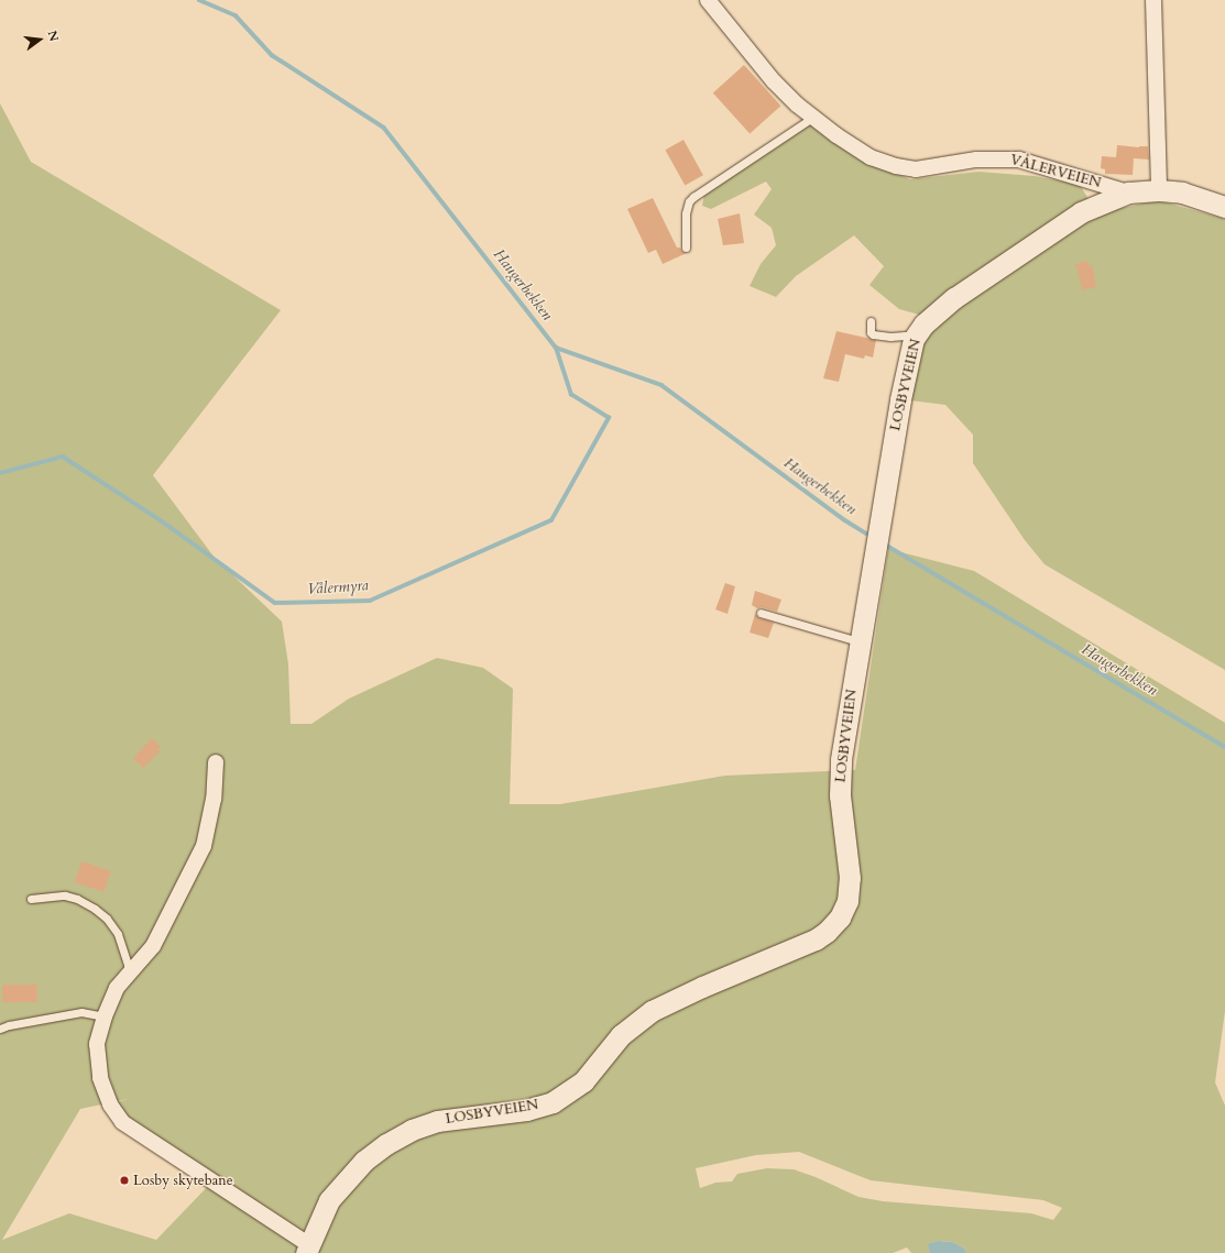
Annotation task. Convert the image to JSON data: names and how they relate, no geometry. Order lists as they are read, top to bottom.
{
  "streets": {
    "main road": ["LOSBYVEIEN"],
    "street": ["VÅLERVEIEN"]
  },
  "crossings": [
    ["VÅLERVEIEN", "LOSBYVEIEN"]
  ],
  "water": ["Haugerbekken", "Vålermyra"],
  "places": ["Losby skytebane"],
  "north": "right"
}
